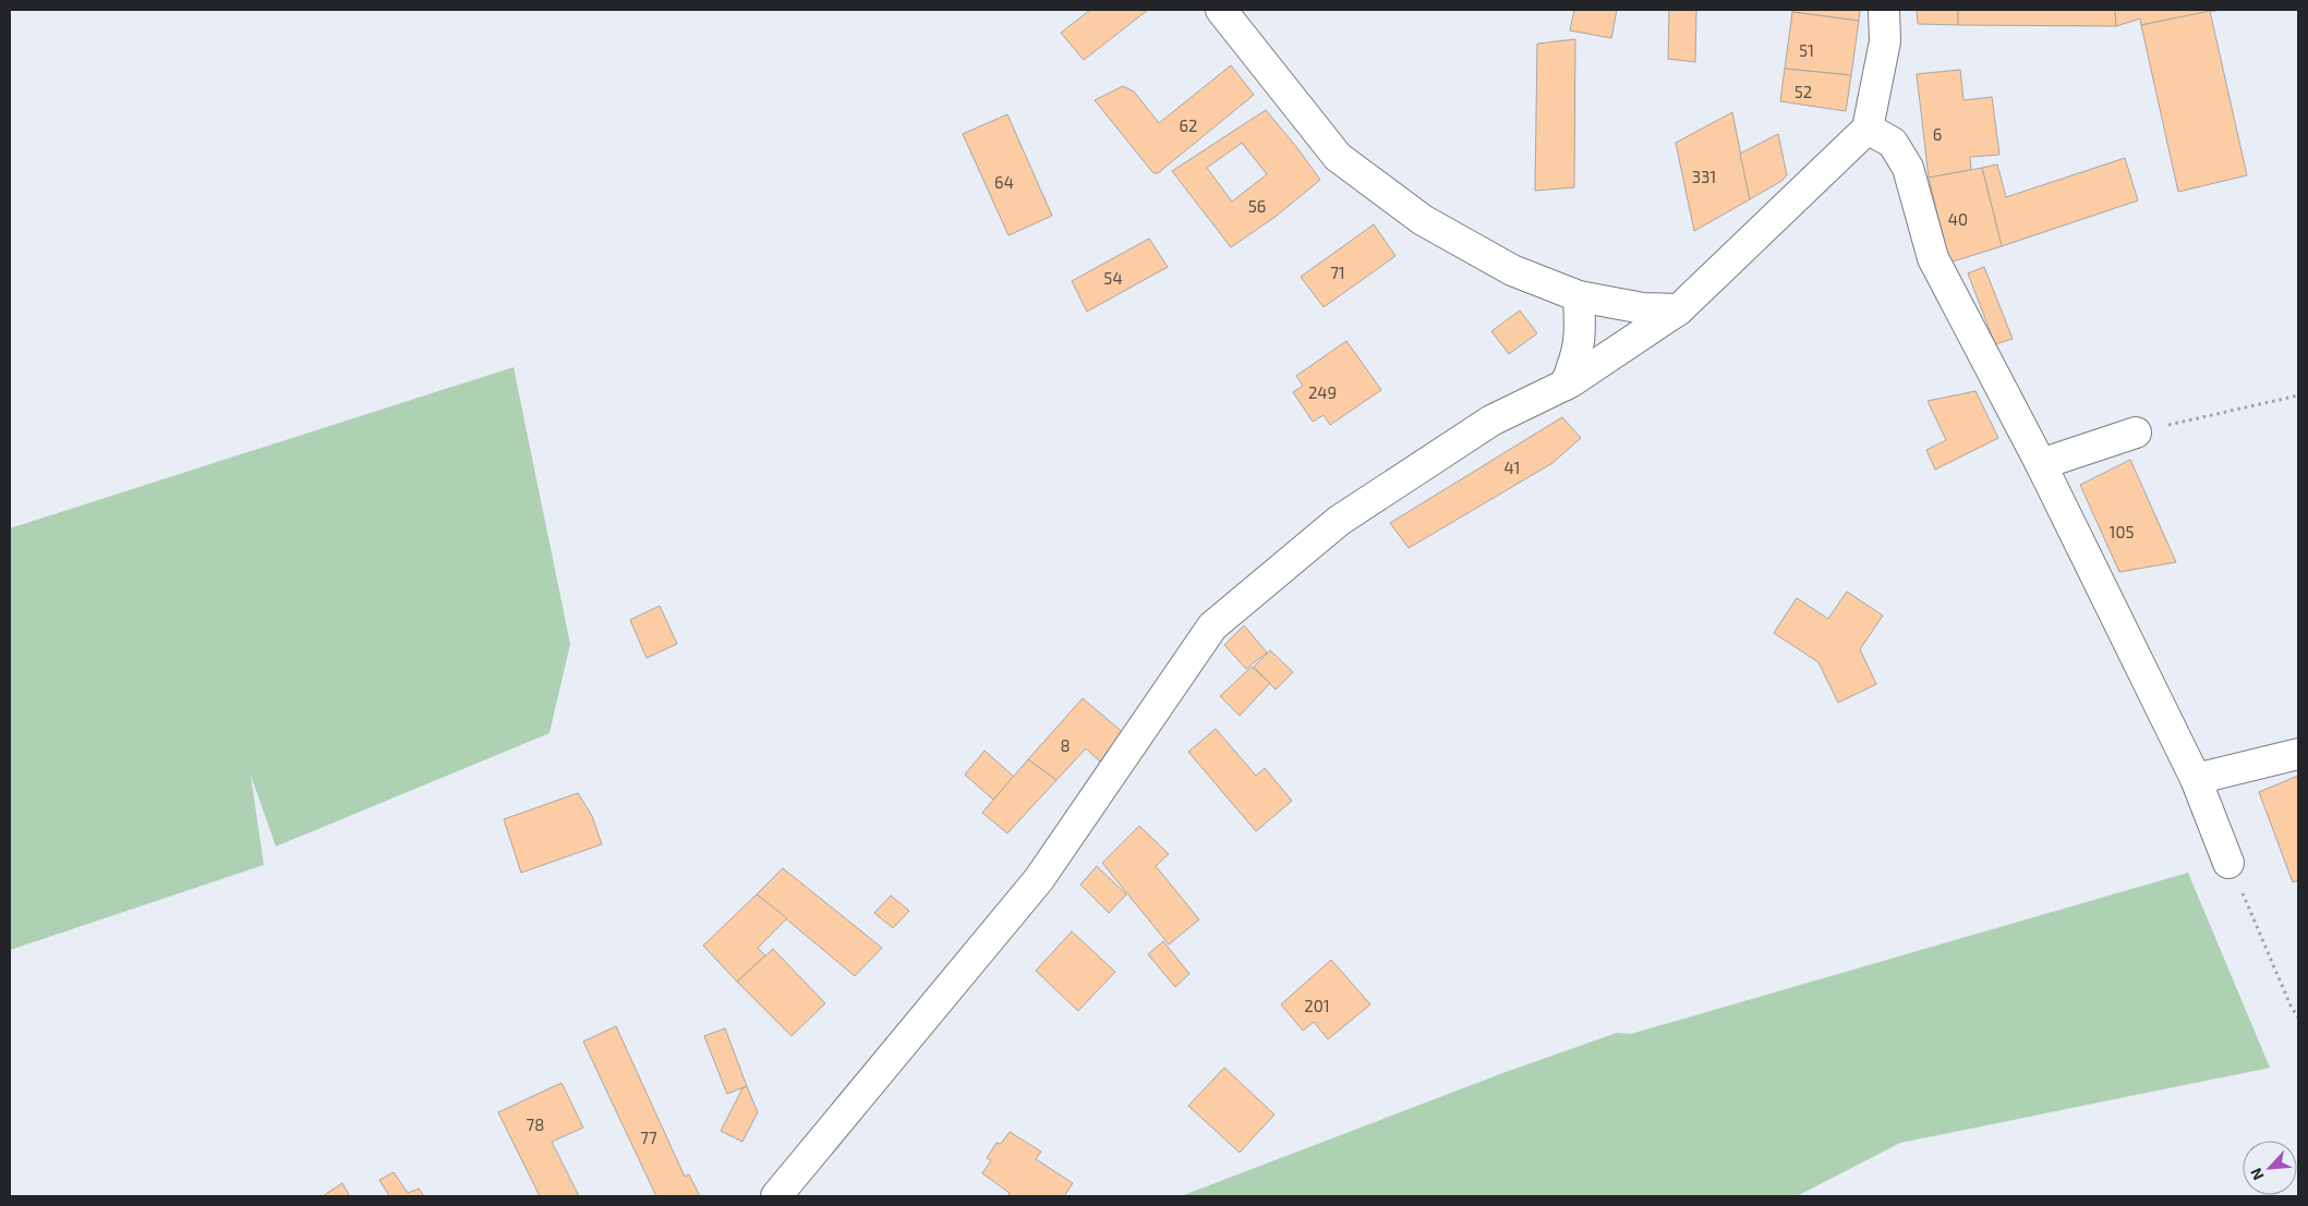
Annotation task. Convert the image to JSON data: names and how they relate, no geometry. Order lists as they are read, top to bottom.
{
  "house_numbers": [
    "51",
    "52",
    "62",
    "6",
    "331",
    "64",
    "56",
    "40",
    "71",
    "54",
    "249",
    "41",
    "105",
    "8",
    "201",
    "78",
    "77"
  ],
  "north": "bottom left"
}
